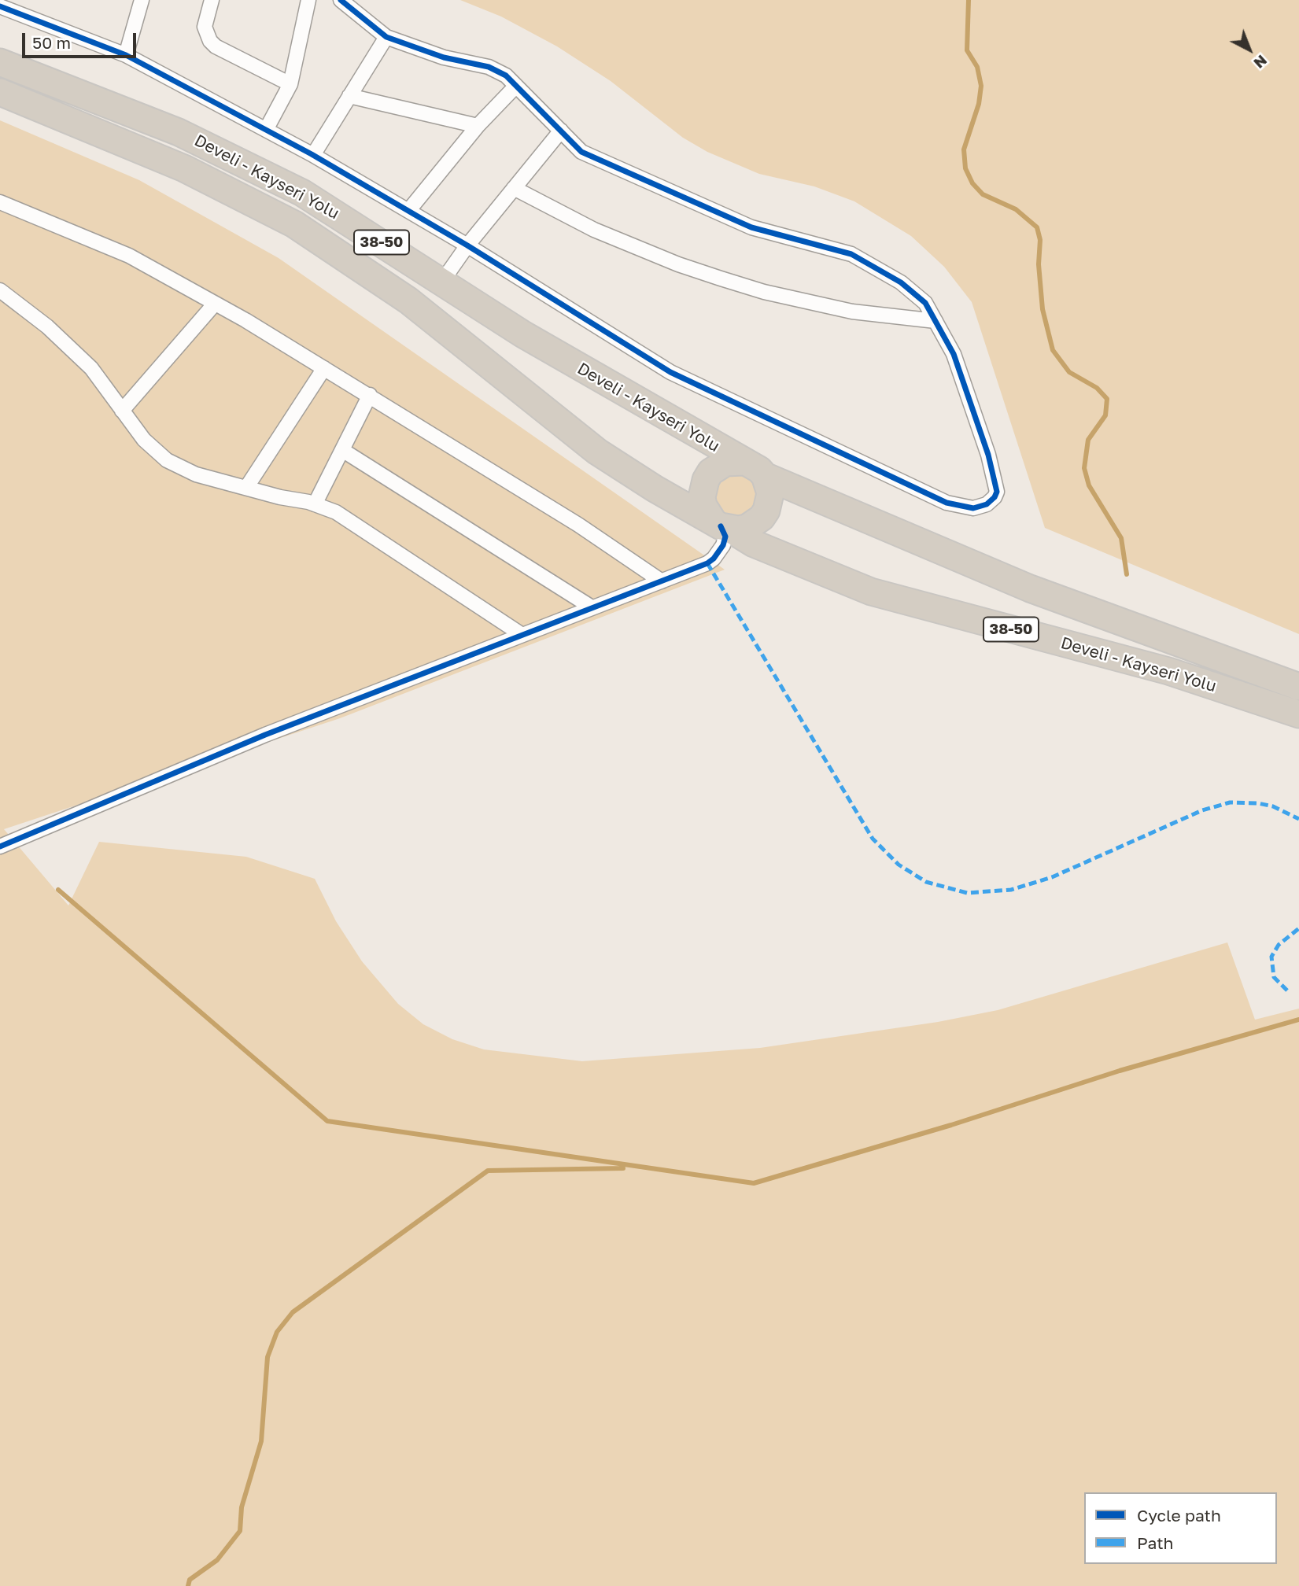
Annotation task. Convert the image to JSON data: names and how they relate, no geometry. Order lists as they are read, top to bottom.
{
  "streets": {
    "highway": ["Develi - Kayseri Yolu", "38-50"]
  },
  "legend": ["Cycle path", "Path"],
  "scale_bar": "50 m",
  "north": "bottom right"
}
